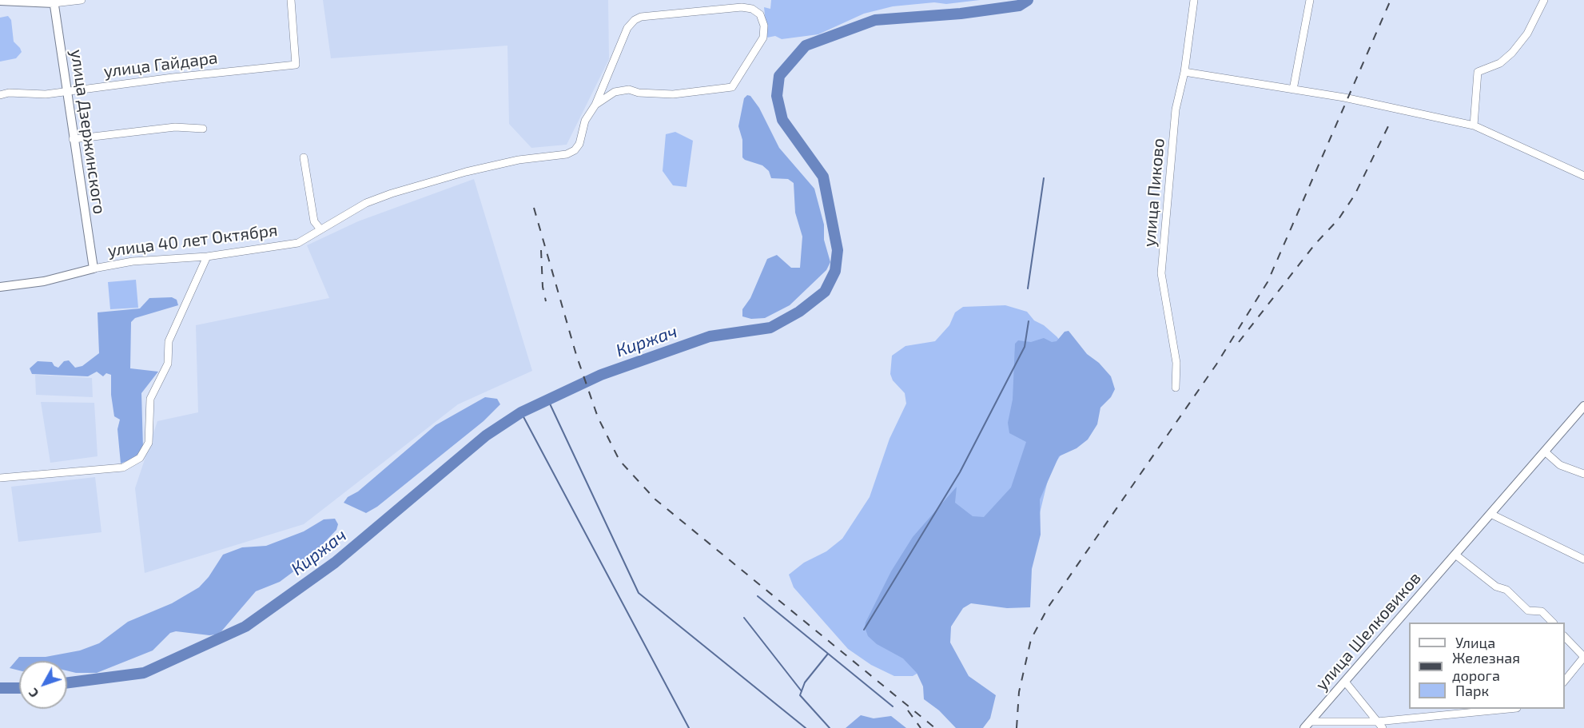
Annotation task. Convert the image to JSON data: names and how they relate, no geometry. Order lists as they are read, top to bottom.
{
  "streets": {
    "street": [
      "улица Гайдара",
      "улица Дзержинского",
      "улица Пиково",
      "улица 40 лет Октября",
      "улица Шелковиков"
    ]
  },
  "crossings": [
    ["улица Гайдара", "улица Дзержинского"],
    ["улица Дзержинского", "улица 40 лет Октября"]
  ],
  "water": ["Киржач"],
  "legend": ["Улица", "Железная дорога", "Парк"],
  "north": "bottom left"
}
